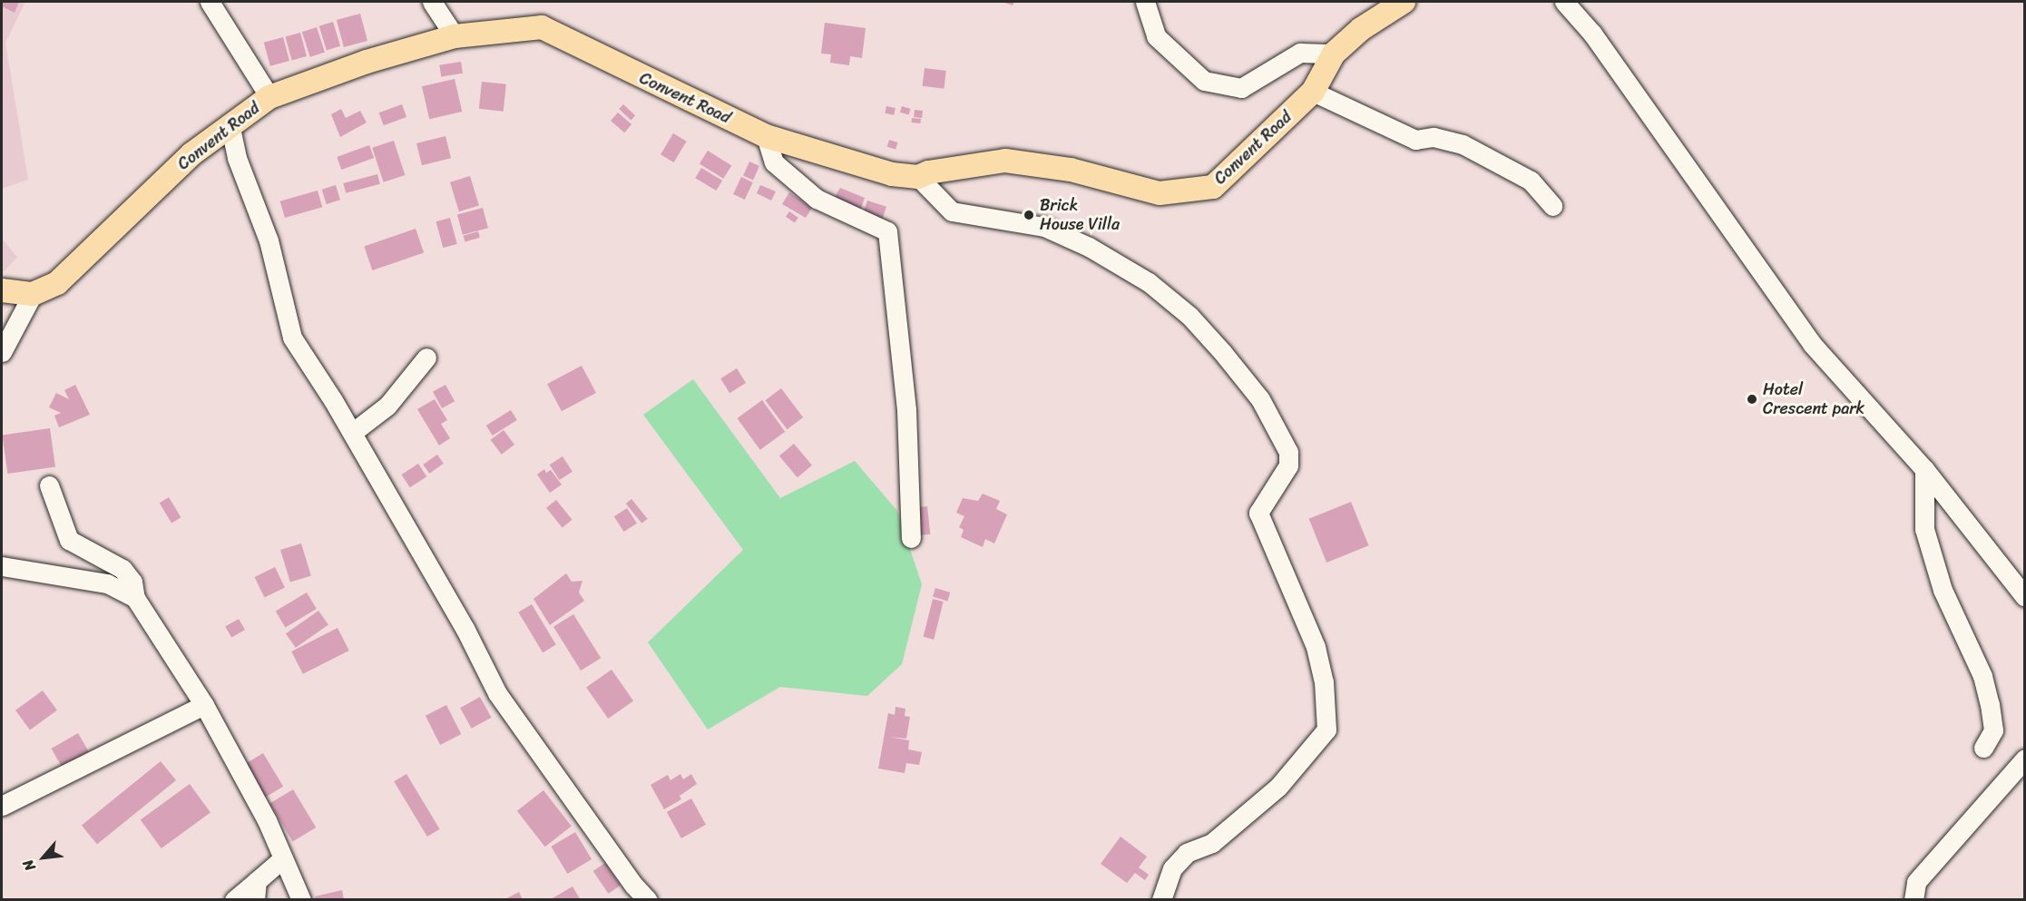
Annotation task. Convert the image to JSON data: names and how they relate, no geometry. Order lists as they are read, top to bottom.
{
  "streets": {
    "main road": ["Convent Road"]
  },
  "places": ["Brick House Villa", "Hotel Crescent park"],
  "north": "bottom left"
}
